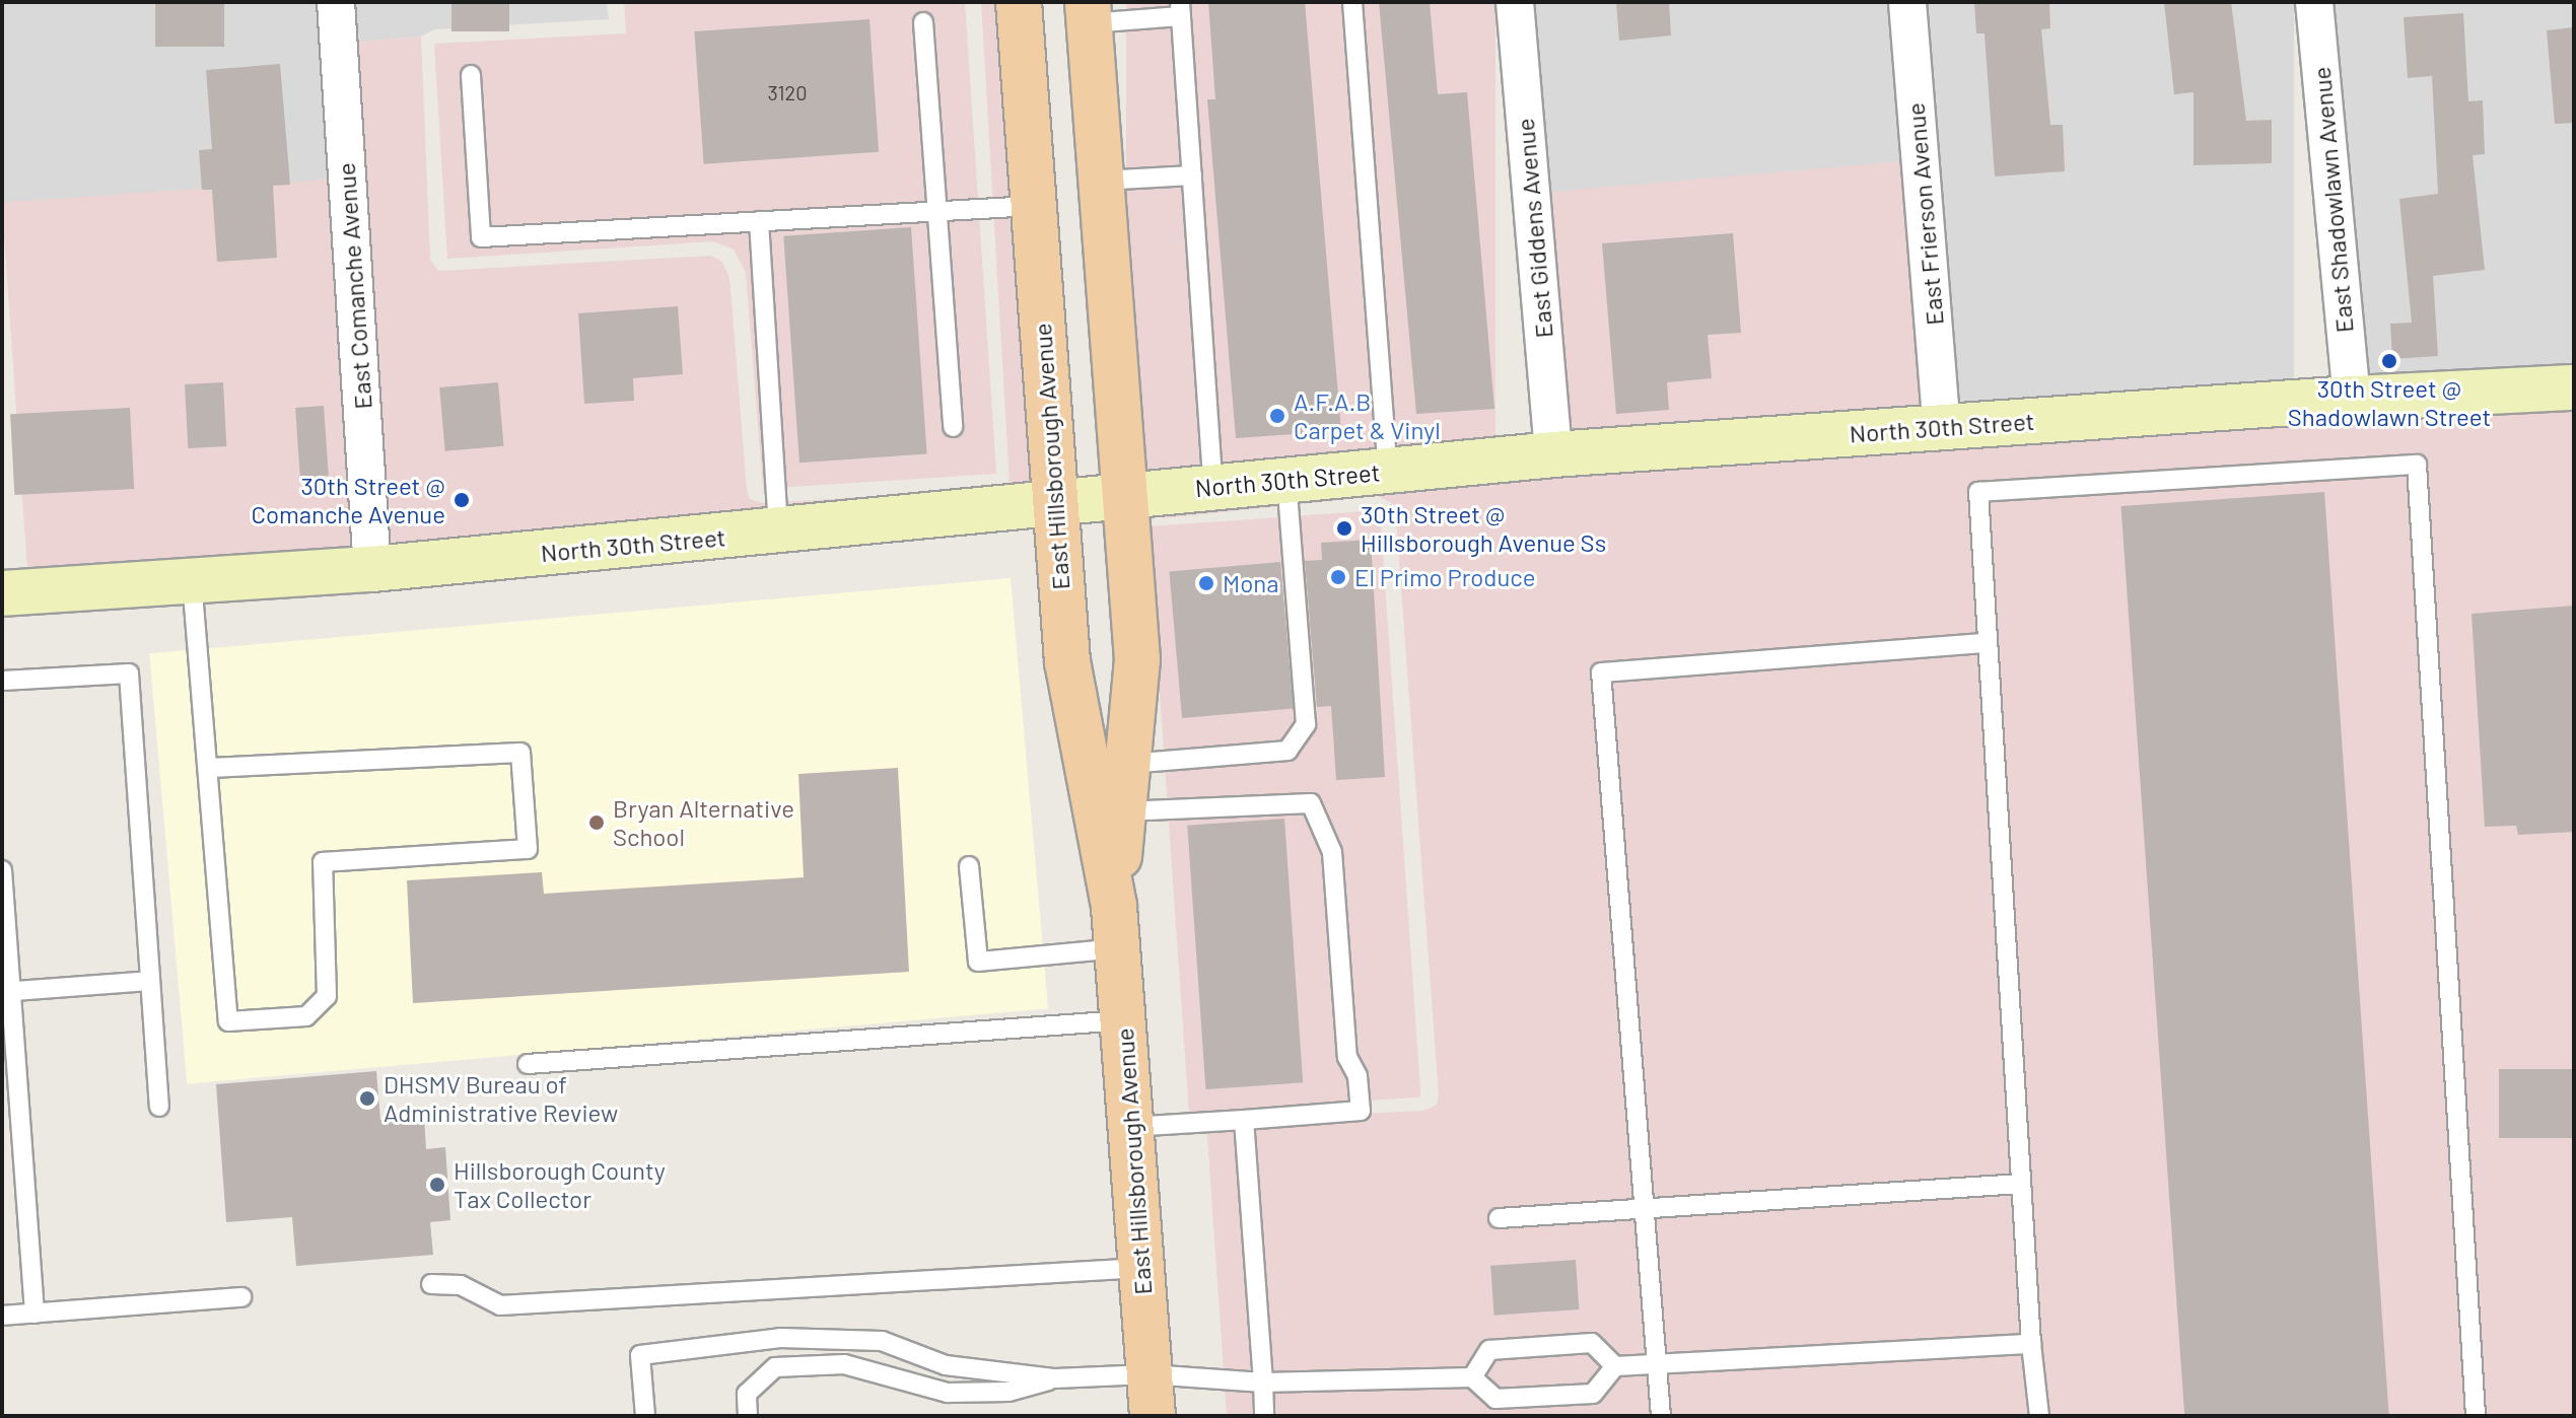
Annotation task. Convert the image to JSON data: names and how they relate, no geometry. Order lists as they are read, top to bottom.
{
  "streets": {
    "main road": ["East Hillsborough Avenue"],
    "street": [
      "East Shadowlawn Avenue",
      "East Frierson Avenue",
      "East Giddens Avenue",
      "East Comanche Avenue",
      "North 30th Street"
    ]
  },
  "crossings": [
    ["East Shadowlawn Avenue", "North 30th Street"],
    ["East Frierson Avenue", "North 30th Street"],
    ["East Giddens Avenue", "North 30th Street"],
    ["East Comanche Avenue", "North 30th Street"],
    ["North 30th Street", "East Hillsborough Avenue"]
  ],
  "places": [
    "30th Street @ Shadowlawn Street",
    "A.F.A.B Carpet & Vinyl",
    "30th Street @ Comanche Avenue",
    "30th Street @ Hillsborough Avenue Ss",
    "El Primo Produce",
    "Mona",
    "Bryan Alternative School",
    "DHSMV Bureau of Administrative Review",
    "Hillsborough County Tax Collector"
  ],
  "house_numbers": ["3120"]
}
